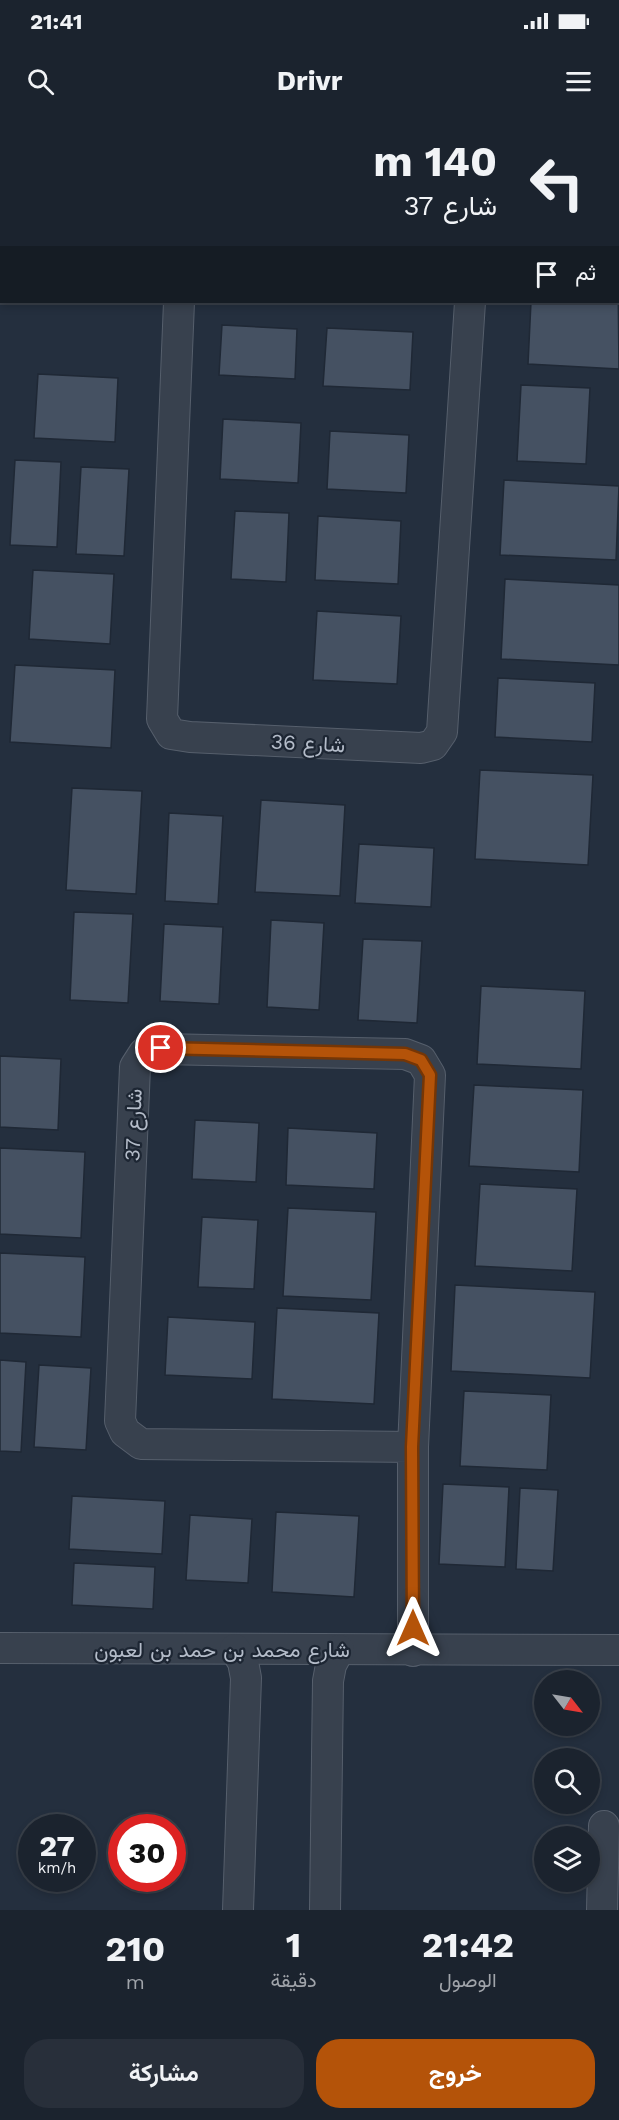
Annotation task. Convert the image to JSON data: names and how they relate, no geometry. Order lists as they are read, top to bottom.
{
  "streets": {
    "street": ["شارع 36", "شارع 37", "شارع محمد بن حمد بن لعبون"]
  },
  "crossings": [
    ["شارع 37", "شارع محمد بن حمد بن لعبون"]
  ],
  "north": "bottom right",
  "page": {
    "status": "21:41",
    "header": "Drivr",
    "turn": ["140 m", "شارع 37"],
    "then": "ثم",
    "speed": "27 km/h",
    "limit": "30",
    "eta": [
      "21:42",
      "الوصول",
      "1",
      "دقيقة",
      "210",
      "m"
    ],
    "buttons": ["خروج", "مشاركة"]
  }
}
